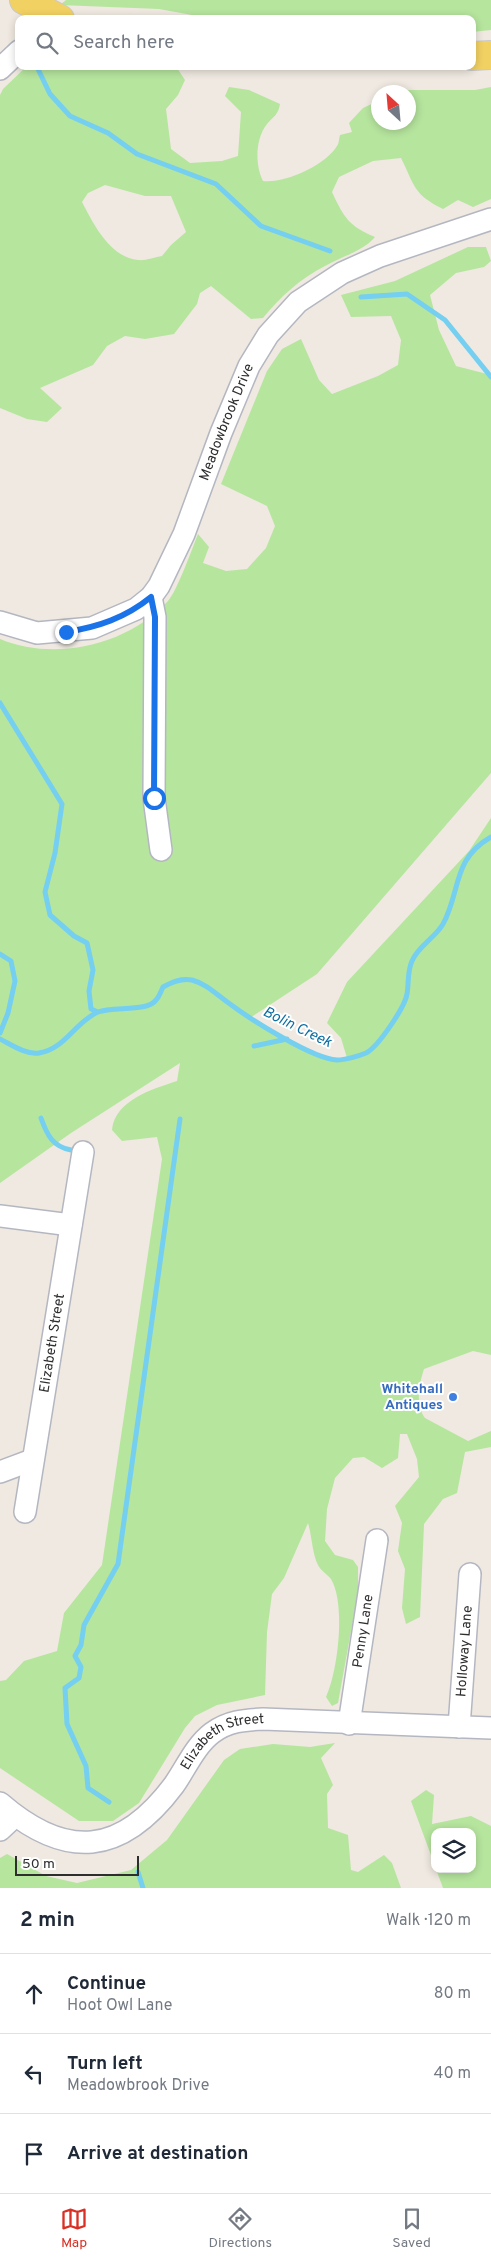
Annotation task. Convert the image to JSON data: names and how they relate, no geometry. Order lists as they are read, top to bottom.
{
  "streets": {
    "street": [
      "Meadowbrook Drive",
      "Elizabeth Street",
      "Penny Lane",
      "Holloway Lane"
    ]
  },
  "crossings": [
    ["Elizabeth Street", "Penny Lane"],
    ["Elizabeth Street", "Holloway Lane"]
  ],
  "water": ["Bolin Creek"],
  "places": ["Whitehall Antiques"],
  "scale_bar": "50 m",
  "north": "top left",
  "page": {
    "search": "Search here",
    "scale": "50 m",
    "heading": ["2 min", "Walk · 120 m"],
    "list": [
      ["Continue", "Hoot Owl Lane", "80 m"],
      ["Turn left", "Meadowbrook Drive", "40 m"],
      "Arrive at destination"
    ],
    "nav": ["Map", "Directions", "Saved"]
  }
}
